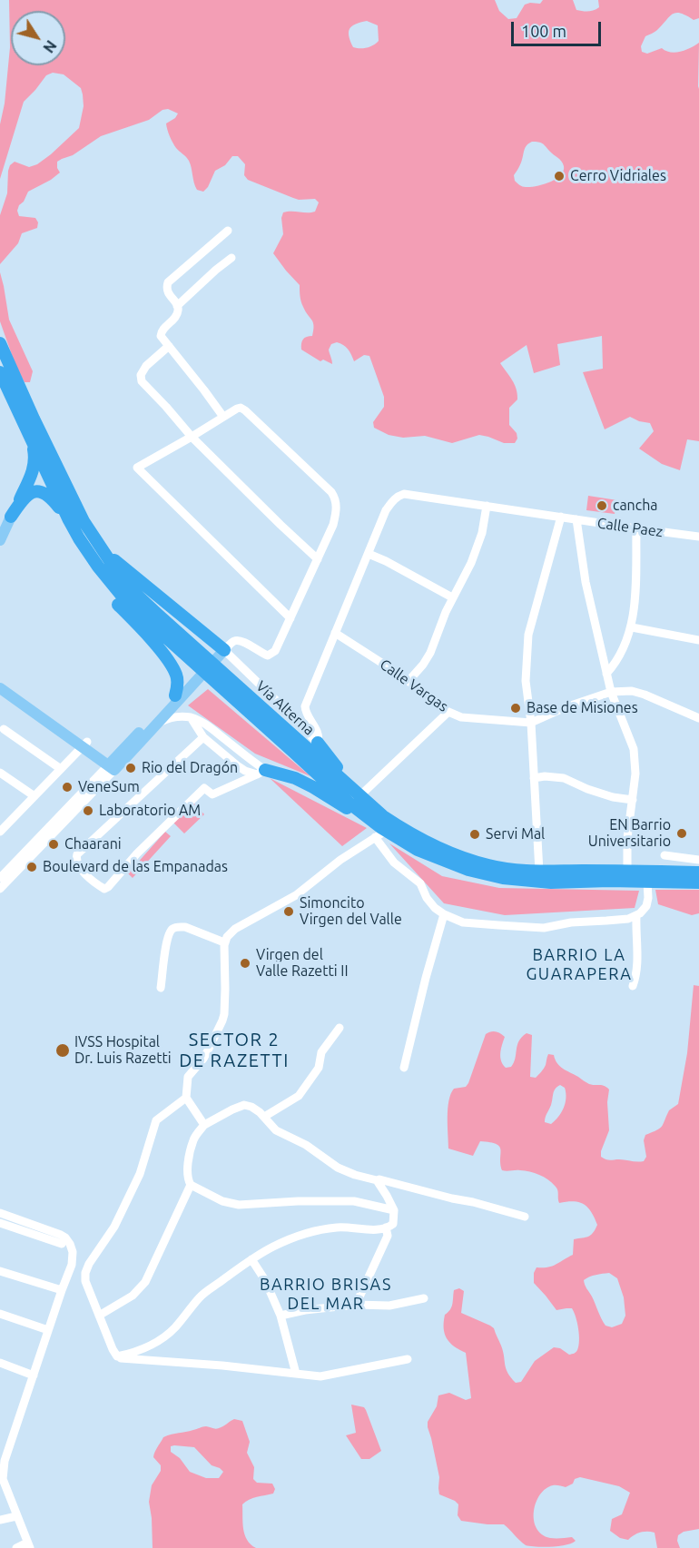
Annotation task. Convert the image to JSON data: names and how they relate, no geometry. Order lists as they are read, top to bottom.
{
  "streets": {
    "highway": ["Vía Alterna"],
    "street": ["Calle Paez", "Calle Vargas"]
  },
  "districts": ["BARRIO LA GUARAPERA", "SECTOR 2 DE RAZETTI", "BARRIO BRISAS DEL MAR"],
  "places": [
    "Cerro Vidriales",
    "cancha",
    "Base de Misiones",
    "Rio del Dragón",
    "VeneSum",
    "Laboratorio AM",
    "EN Barrio Universitario",
    "Servi Mal",
    "Chaarani",
    "Boulevard de las Empanadas",
    "Simoncito Virgen del Valle",
    "Virgen del Valle Razetti II",
    "IVSS Hospital Dr. Luis Razetti"
  ],
  "scale_bar": "100 m",
  "north": "bottom right"
}
